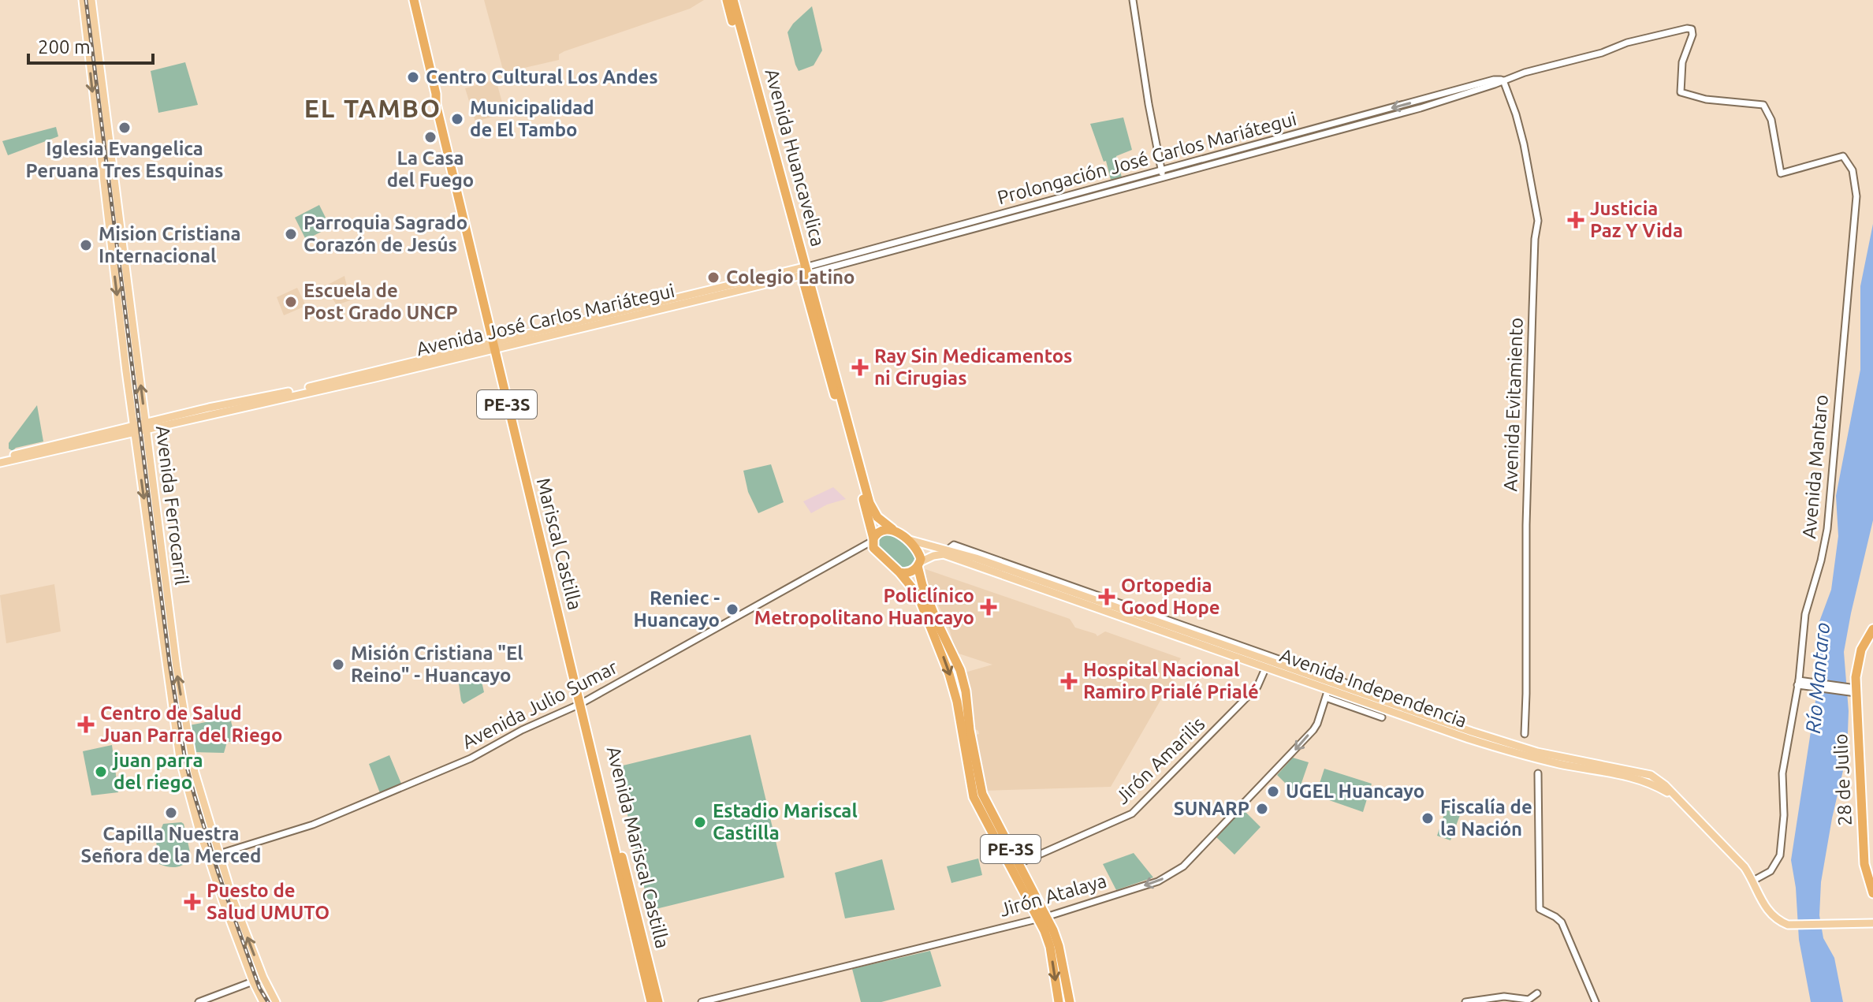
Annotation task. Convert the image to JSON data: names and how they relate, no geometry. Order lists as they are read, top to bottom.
{
  "streets": {
    "highway": [
      "Avenida Huancavelica",
      "PE-3S",
      "Mariscal Castilla",
      "28 de Julio",
      "Avenida Mariscal Castilla"
    ],
    "main road": ["Avenida José Carlos Mariátegui", "Avenida Ferrocarril", "Avenida Independencia"],
    "street": [
      "Prolongación José Carlos Mariátegui",
      "Avenida Evitamiento",
      "Avenida Mantaro",
      "Avenida Julio Sumar",
      "Jirón Amarilis",
      "Jirón Atalaya"
    ]
  },
  "crossings": [
    ["Avenida Huancavelica", "Prolongación José Carlos Mariátegui"],
    ["Avenida Huancavelica", "Avenida José Carlos Mariátegui"],
    ["Avenida Huancavelica", "PE-3S"],
    ["Avenida Huancavelica", "Avenida Independencia"],
    ["Avenida Huancavelica", "Avenida Julio Sumar"],
    ["Prolongación José Carlos Mariátegui", "Avenida José Carlos Mariátegui"],
    ["Prolongación José Carlos Mariátegui", "Avenida Evitamiento"],
    ["Prolongación José Carlos Mariátegui", "Avenida Mantaro"],
    ["Avenida José Carlos Mariátegui", "Avenida Ferrocarril"],
    ["Avenida José Carlos Mariátegui", "Mariscal Castilla"],
    ["PE-3S", "Avenida Independencia"],
    ["PE-3S", "Avenida Julio Sumar"],
    ["PE-3S", "Jirón Amarilis"],
    ["PE-3S", "Jirón Atalaya"],
    ["Avenida Mantaro", "Avenida Independencia"],
    ["Avenida Ferrocarril", "Avenida Julio Sumar"],
    ["Mariscal Castilla", "Avenida Julio Sumar"],
    ["Mariscal Castilla", "Avenida Mariscal Castilla"],
    ["Avenida Independencia", "Avenida Julio Sumar"],
    ["Avenida Independencia", "Jirón Amarilis"],
    ["Avenida Independencia", "Jirón Atalaya"],
    ["Avenida Julio Sumar", "Avenida Mariscal Castilla"]
  ],
  "one_way": ["Jirón Atalaya"],
  "districts": ["EL TAMBO"],
  "water": ["Río Mantaro"],
  "places": {
    "other": [
      "Centro Cultural Los Andes",
      "Municipalidad de El Tambo",
      "Iglesia Evangelica Peruana Tres Esquinas",
      "La Casa del Fuego",
      "Parroquia Sagrado Corazón de Jesús",
      "Mision Cristiana Internacional",
      "Colegio Latino",
      "Escuela de Post Grado UNCP",
      "Reniec - Huancayo",
      "Misión Cristiana \"El Reino\" - Huancayo",
      "juan parra del riego",
      "UGEL Huancayo",
      "SUNARP",
      "Capilla Nuestra Señora de la Merced",
      "Fiscalía de la Nación",
      "Estadio Mariscal Castilla"
    ],
    "health": [
      "Justicia Paz Y Vida",
      "Ray Sin Medicamentos ni Cirugias",
      "Ortopedia Good Hope",
      "Policlínico Metropolitano Huancayo",
      "Hospital Nacional Ramiro Prialé Prialé",
      "Centro de Salud Juan Parra del Riego",
      "Puesto de Salud UMUTO"
    ]
  },
  "scale_bar": "200 m"
}
